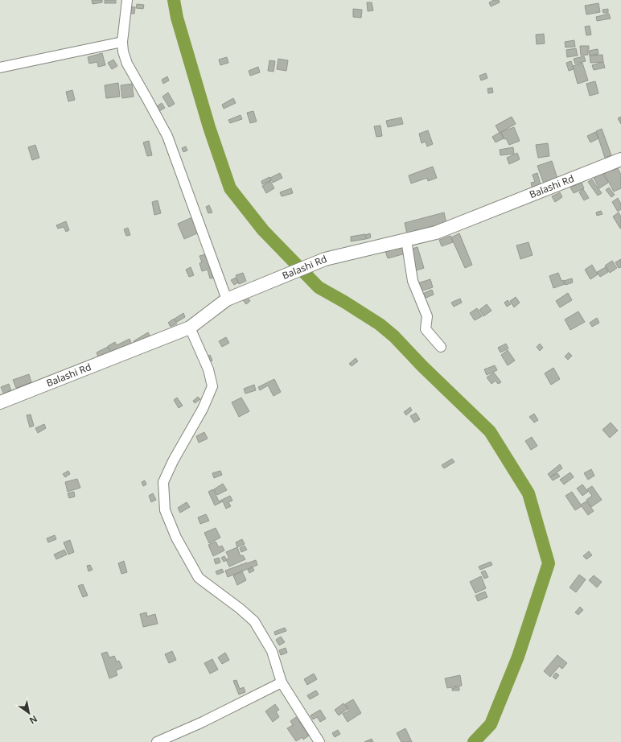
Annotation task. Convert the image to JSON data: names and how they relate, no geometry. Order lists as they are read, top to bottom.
{
  "streets": {
    "main road": ["Balashi Rd"]
  },
  "north": "bottom right"
}
